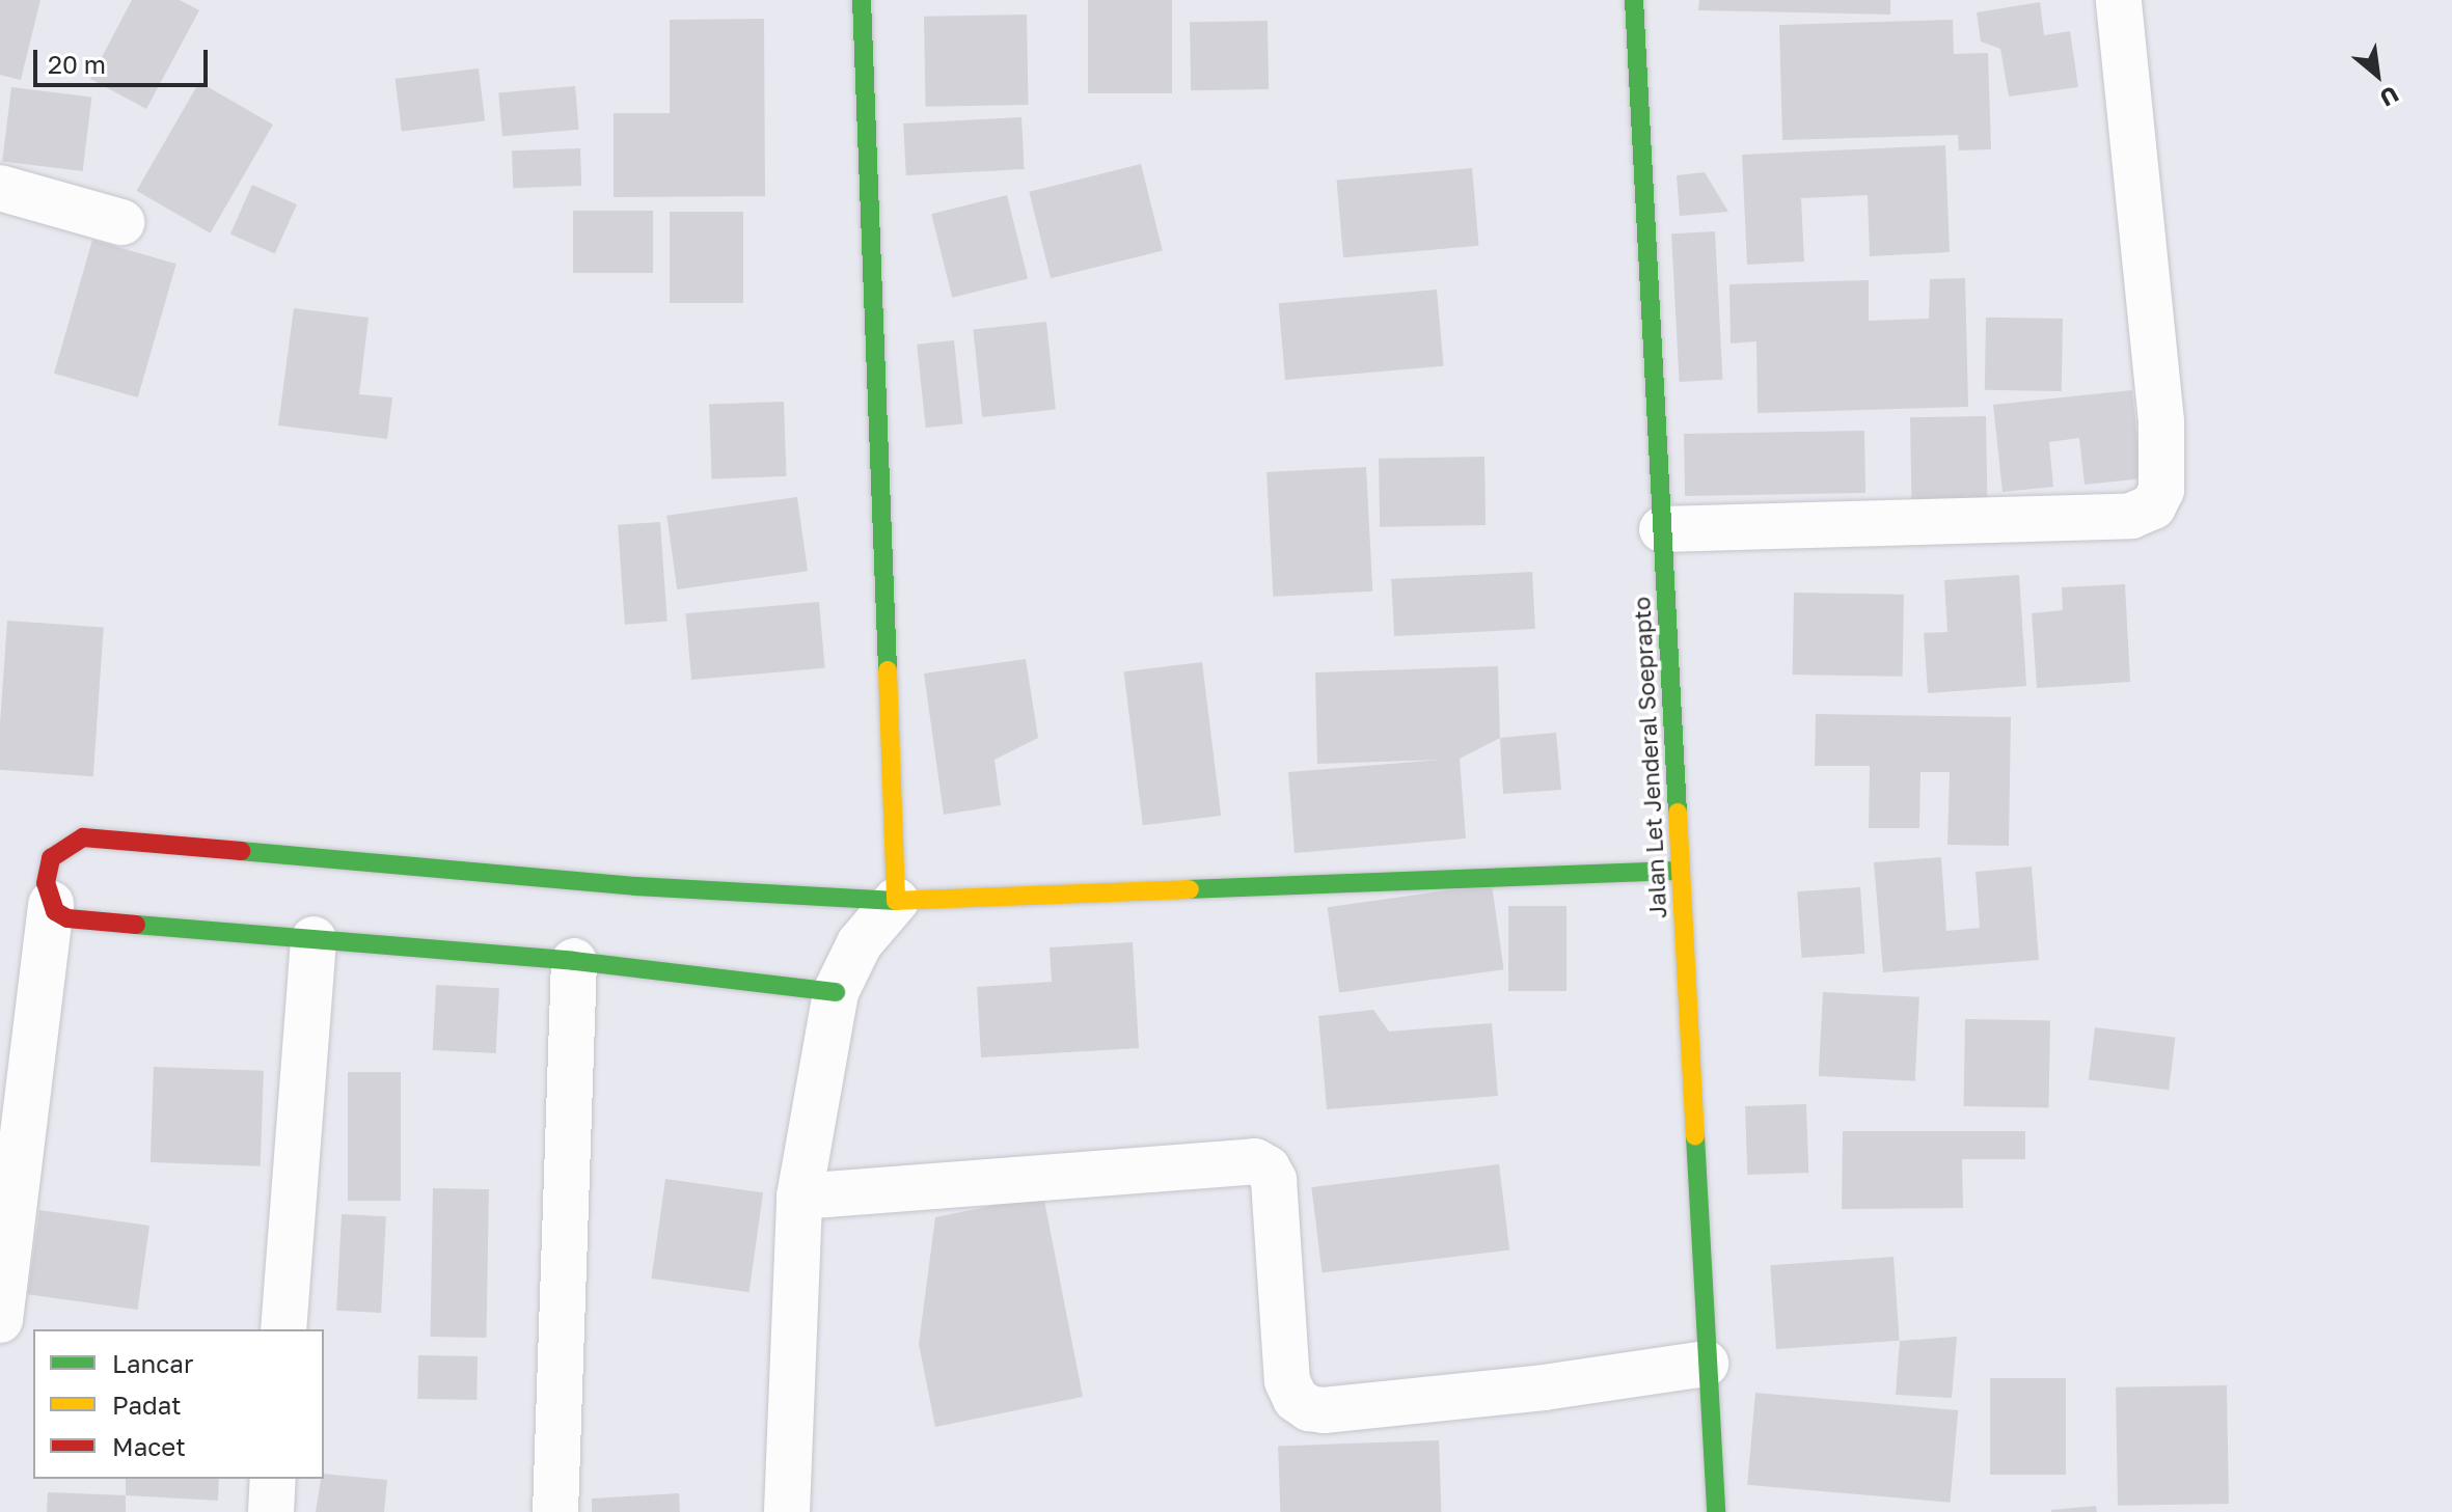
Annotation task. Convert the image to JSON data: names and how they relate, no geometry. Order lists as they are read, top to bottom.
{
  "streets": {
    "street": ["Jalan Let Jenderal Soeprapto"]
  },
  "legend": ["Lancar", "Padat", "Macet"],
  "scale_bar": "20 m",
  "north": "bottom right"
}
